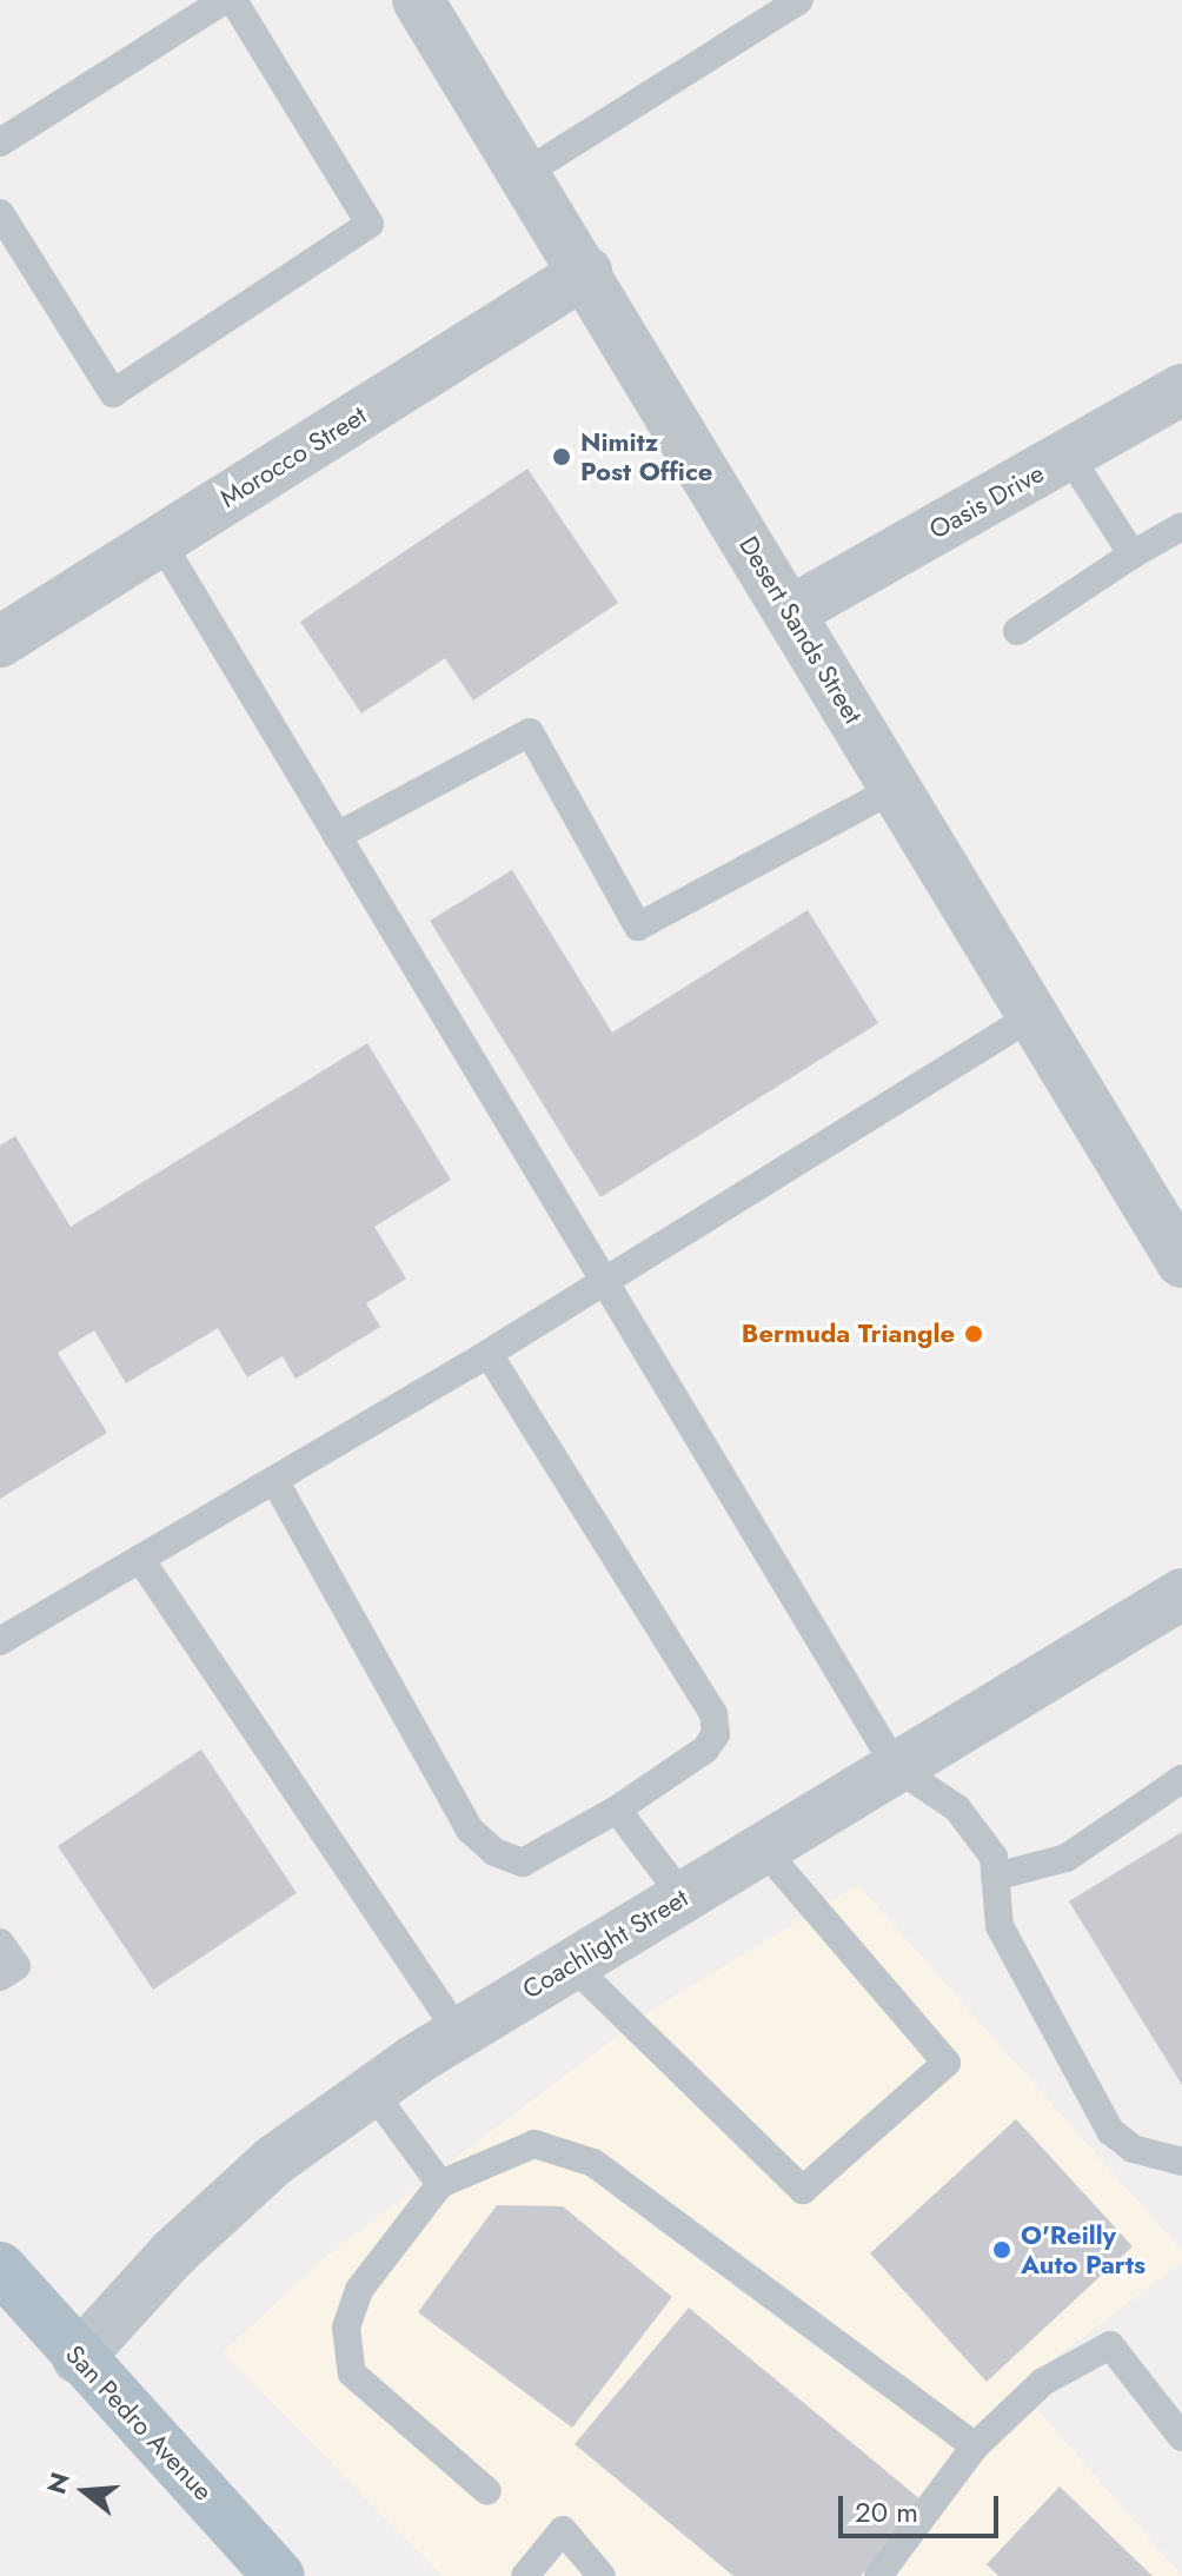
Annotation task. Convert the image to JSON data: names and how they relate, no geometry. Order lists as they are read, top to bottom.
{
  "streets": {
    "main road": ["San Pedro Avenue"],
    "street": [
      "Morocco Street",
      "Oasis Drive",
      "Desert Sands Street",
      "Coachlight Street"
    ]
  },
  "crossings": [
    ["Morocco Street", "Desert Sands Street"],
    ["Oasis Drive", "Desert Sands Street"],
    ["Coachlight Street", "San Pedro Avenue"]
  ],
  "places": ["Nimitz Post Office", "Bermuda Triangle", "O'Reilly Auto Parts"],
  "scale_bar": "20 m",
  "north": "left"
}
